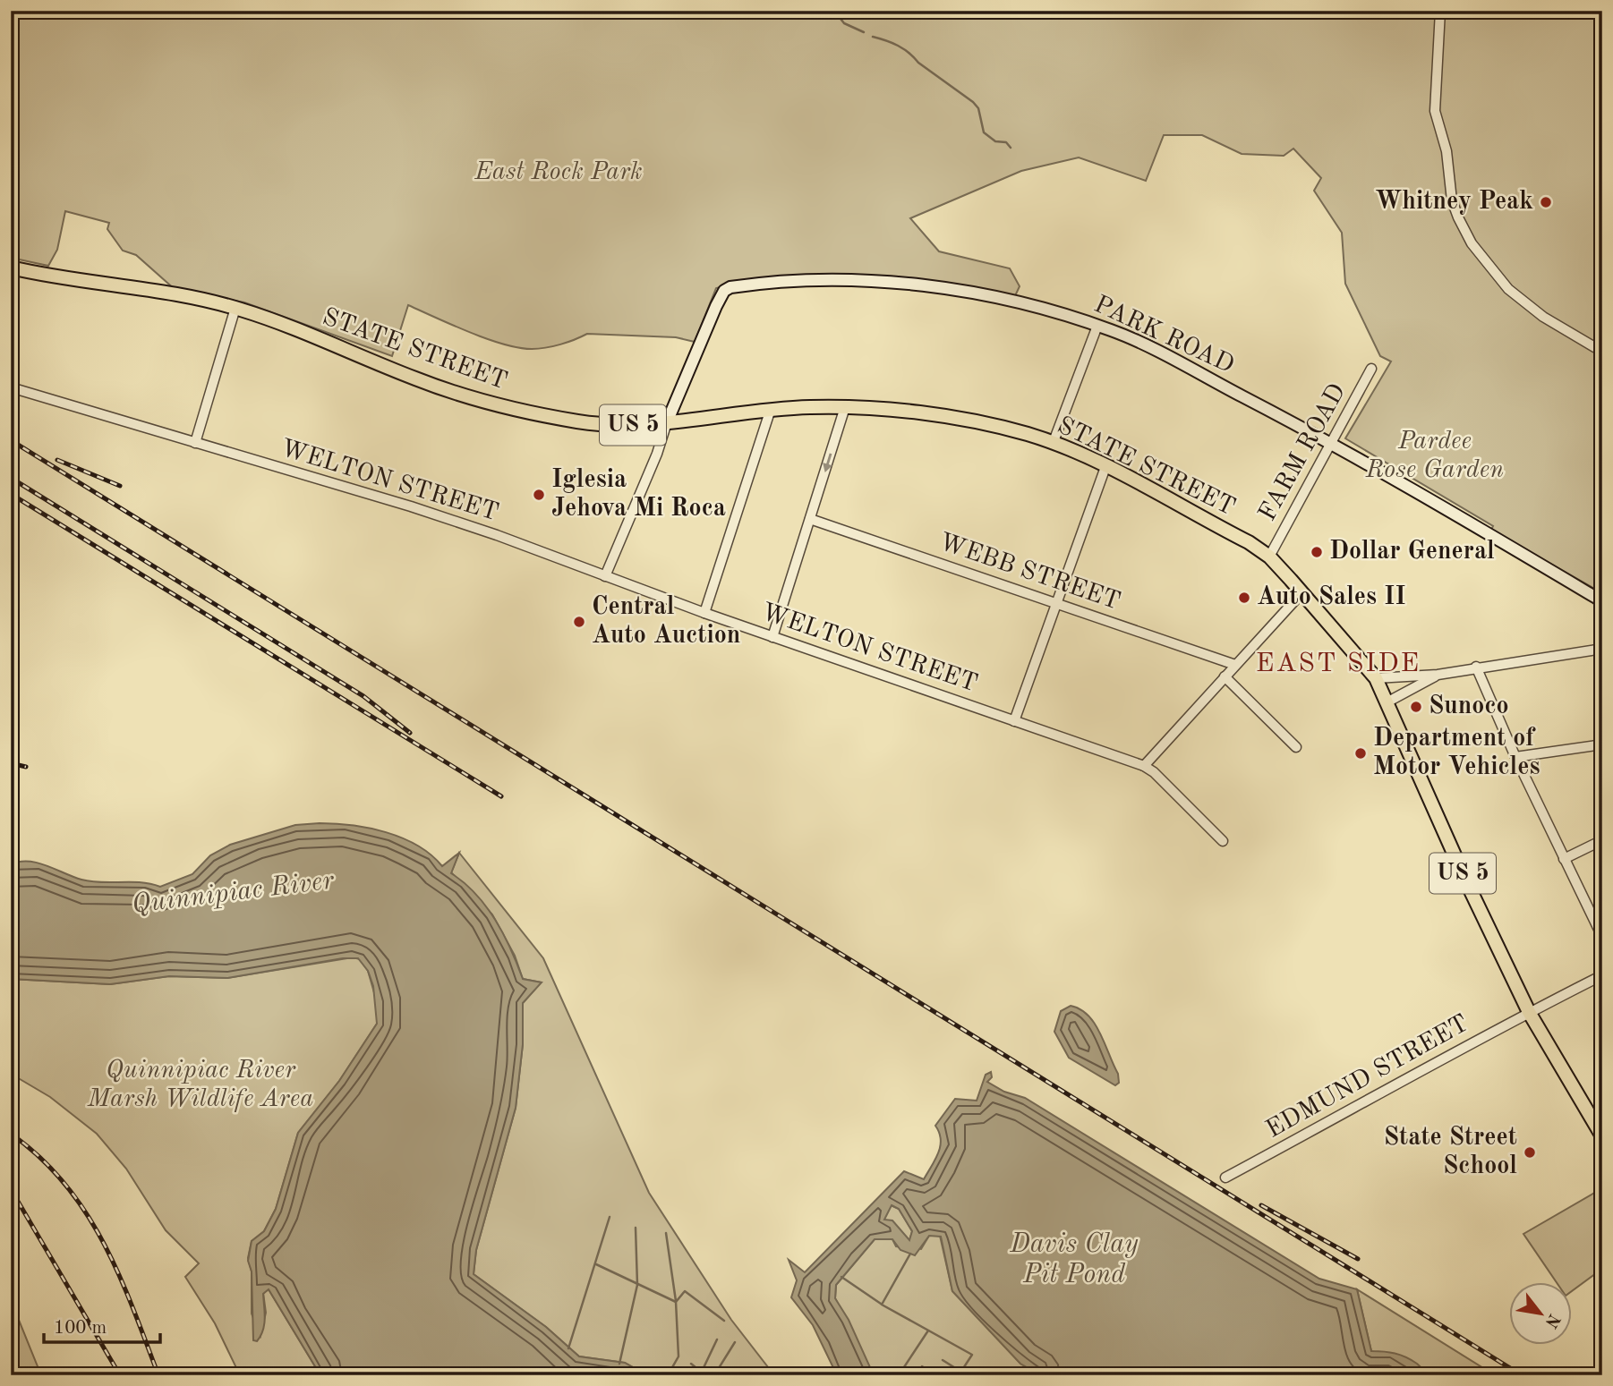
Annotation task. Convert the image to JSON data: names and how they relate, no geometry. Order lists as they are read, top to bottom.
{
  "streets": {
    "main road": ["PARK ROAD", "STATE STREET", "US 5"],
    "street": [
      "FARM ROAD",
      "WELTON STREET",
      "WEBB STREET",
      "EDMUND STREET"
    ]
  },
  "crossings": [
    ["PARK ROAD", "STATE STREET"],
    ["PARK ROAD", "FARM ROAD"],
    ["STATE STREET", "FARM ROAD"],
    ["STATE STREET", "EDMUND STREET"]
  ],
  "districts": ["EAST SIDE"],
  "water": ["Quinnipiac River", "Davis Clay Pit Pond"],
  "parks": ["East Rock Park", "Pardee Rose Garden", "Quinnipiac River Marsh Wildlife Area"],
  "places": [
    "Whitney Peak",
    "Iglesia Jehova Mi Roca",
    "Dollar General",
    "Auto Sales II",
    "Central Auto Auction",
    "Sunoco",
    "Department of Motor Vehicles",
    "State Street School"
  ],
  "scale_bar": "100 m",
  "north": "bottom right"
}
